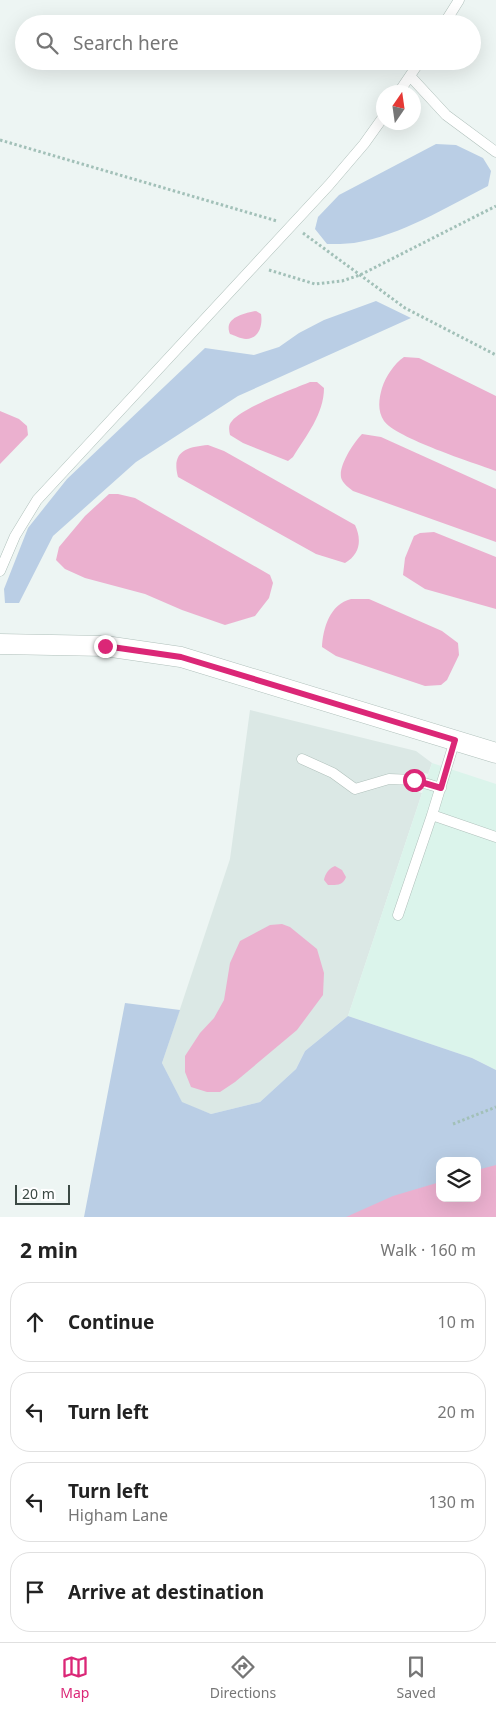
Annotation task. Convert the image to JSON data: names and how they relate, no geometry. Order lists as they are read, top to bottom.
{
  "scale_bar": "20 m",
  "north": "top",
  "page": {
    "search": "Search here",
    "scale": "20 m",
    "heading": ["2 min", "Walk · 160 m"],
    "list": [
      ["Continue", "10 m"],
      ["Turn left", "20 m"],
      ["Turn left", "Higham Lane", "130 m"],
      "Arrive at destination"
    ],
    "nav": ["Map", "Directions", "Saved"]
  }
}
